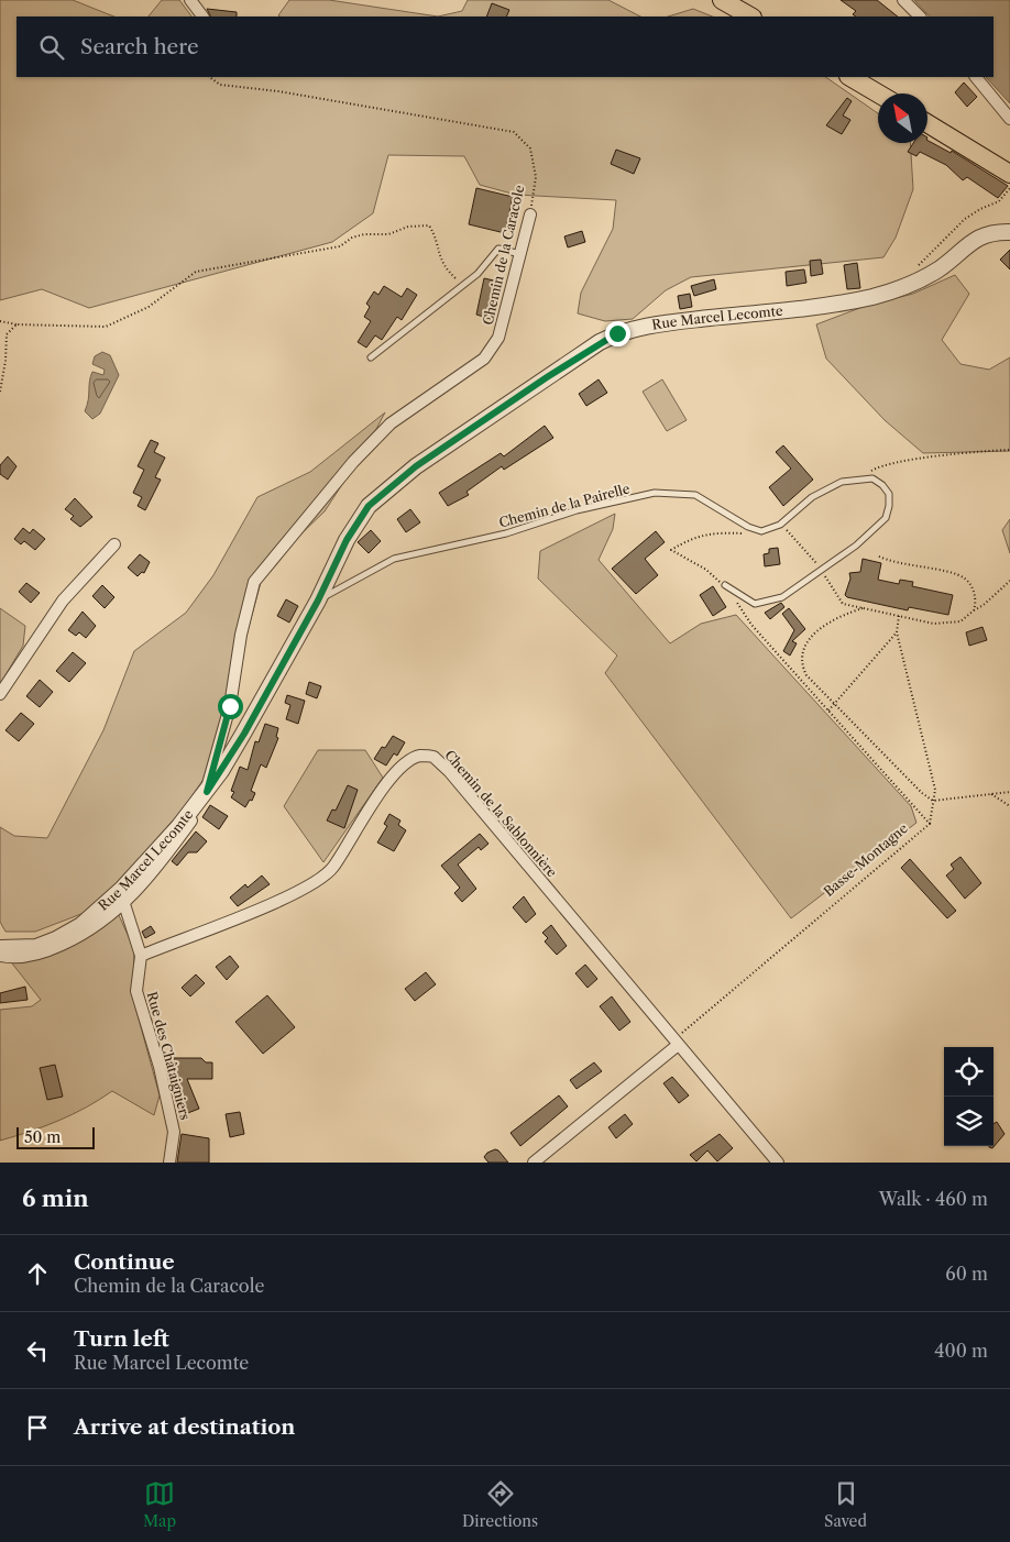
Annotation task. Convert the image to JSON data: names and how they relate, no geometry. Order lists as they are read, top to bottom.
{
  "streets": {
    "street": [
      "Chemin de la Caracole",
      "Rue Marcel Lecomte",
      "Chemin de la Sablonnière",
      "Rue des Châtaigniers"
    ],
    "lane": ["Chemin de la Pairelle"],
    "path": ["Basse-Montagne"]
  },
  "crossings": [
    ["Chemin de la Caracole", "Rue Marcel Lecomte"],
    ["Rue Marcel Lecomte", "Chemin de la Pairelle"],
    ["Chemin de la Pairelle", "Basse-Montagne"],
    ["Chemin de la Sablonnière", "Basse-Montagne"],
    ["Chemin de la Sablonnière", "Rue des Châtaigniers"]
  ],
  "scale_bar": "50 m",
  "north": "top left",
  "page": {
    "search": "Search here",
    "scale": "50 m",
    "heading": ["6 min", "Walk · 460 m"],
    "list": [
      ["Continue", "Chemin de la Caracole", "60 m"],
      ["Turn left", "Rue Marcel Lecomte", "400 m"],
      "Arrive at destination"
    ],
    "nav": ["Map", "Directions", "Saved"]
  }
}
